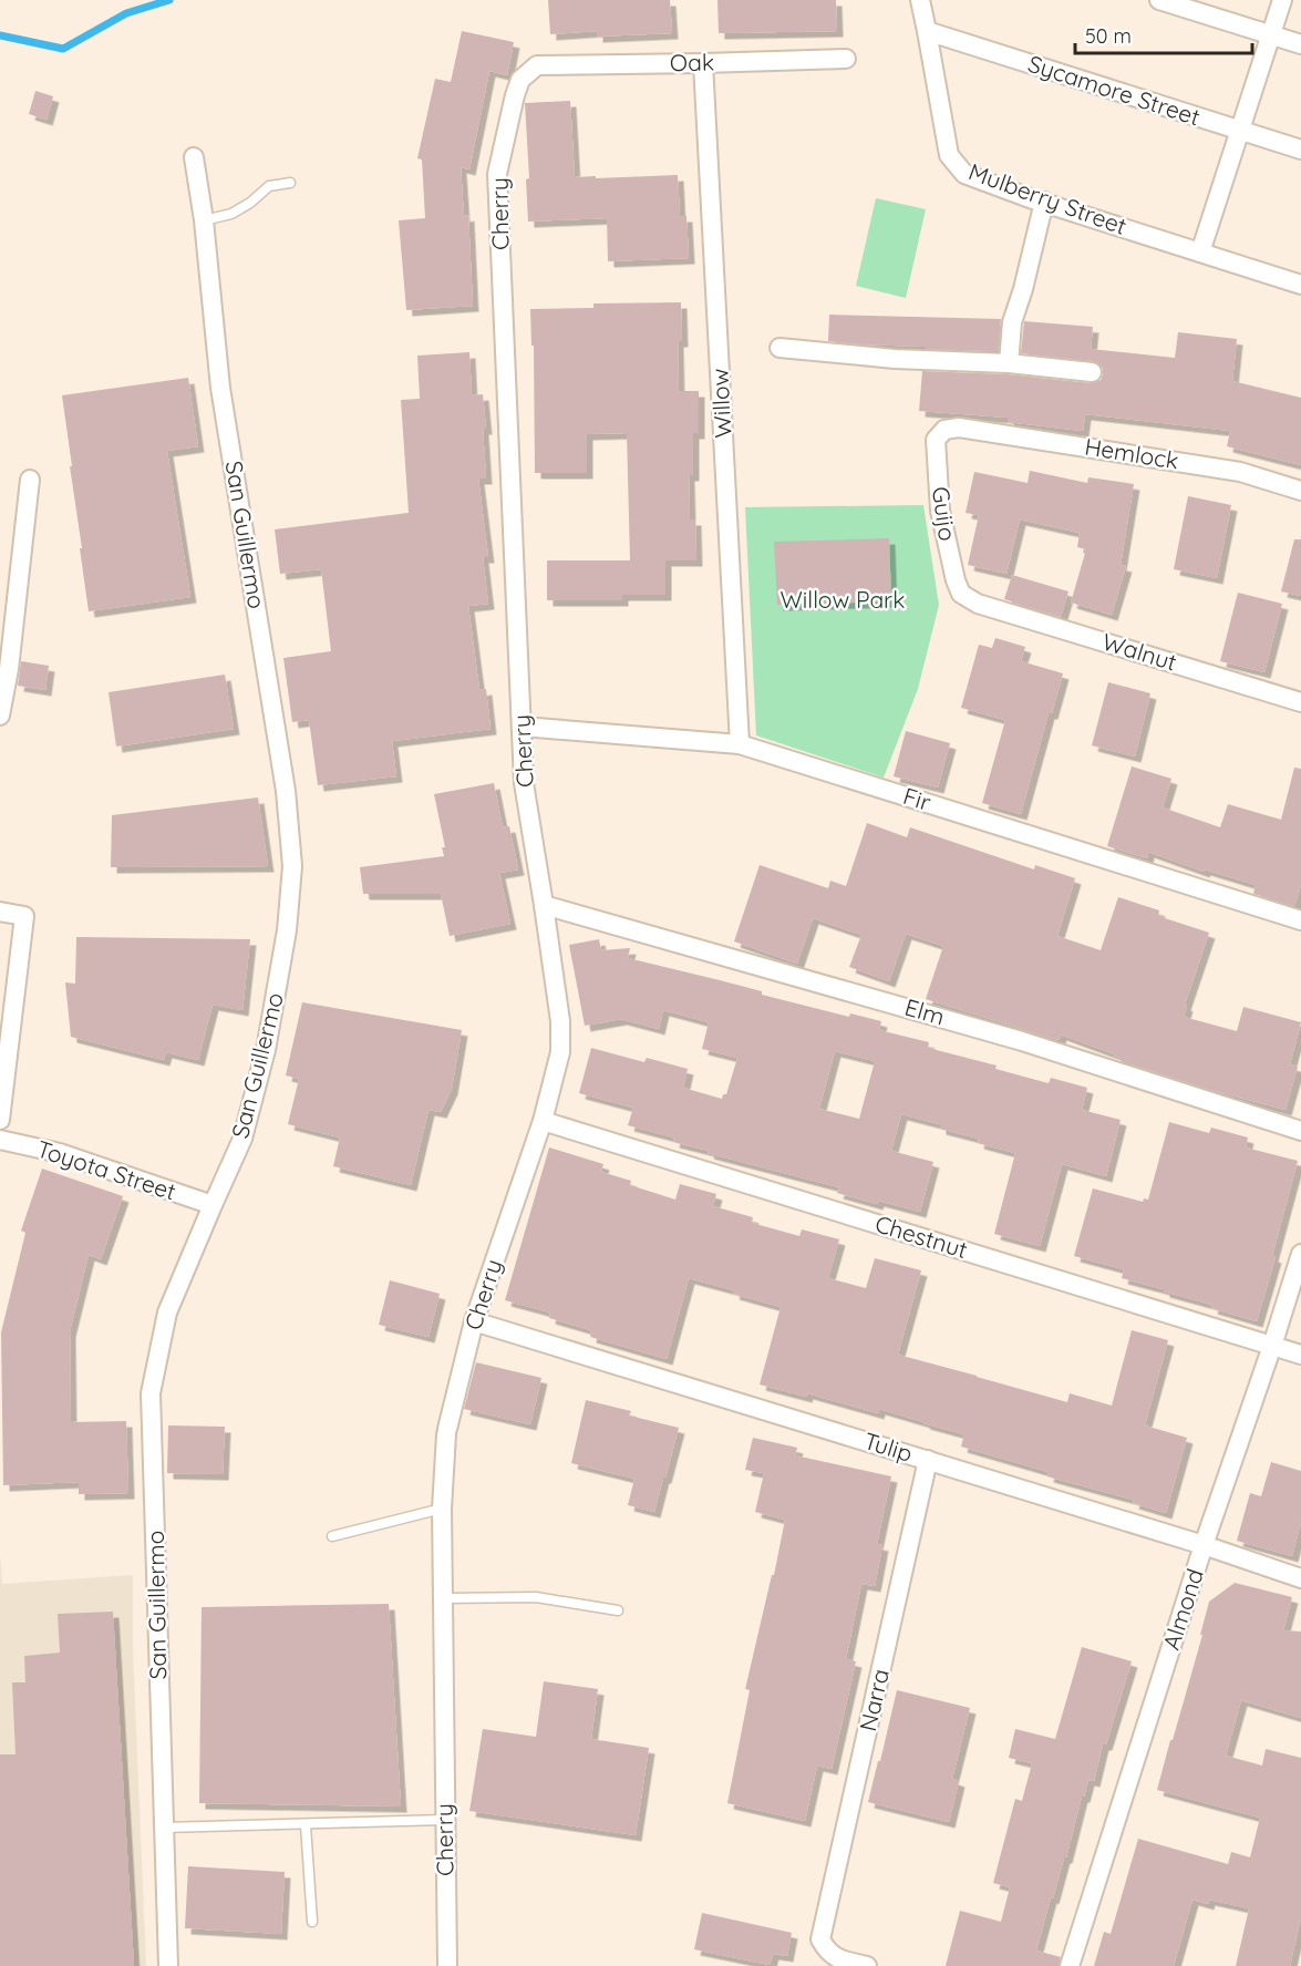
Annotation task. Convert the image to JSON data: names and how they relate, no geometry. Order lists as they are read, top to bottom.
{
  "streets": {
    "street": [
      "Oak",
      "Sycamore Street",
      "Mulberry Street",
      "Cherry",
      "Willow",
      "Hemlock",
      "Guijo",
      "San Guillermo",
      "Walnut",
      "Fir",
      "Elm",
      "Toyota Street",
      "Chestnut",
      "Tulip",
      "Almond",
      "Narra"
    ]
  },
  "crossings": [
    ["Oak", "Cherry"],
    ["Oak", "Willow"],
    ["Sycamore Street", "Mulberry Street"],
    ["Cherry", "Fir"],
    ["Cherry", "Elm"],
    ["Cherry", "Chestnut"],
    ["Cherry", "Tulip"],
    ["Willow", "Fir"],
    ["Hemlock", "Guijo"],
    ["Guijo", "Walnut"],
    ["San Guillermo", "Toyota Street"],
    ["Chestnut", "Almond"],
    ["Tulip", "Almond"],
    ["Tulip", "Narra"]
  ],
  "parks": ["Willow Park"],
  "scale_bar": "50 m"
}
